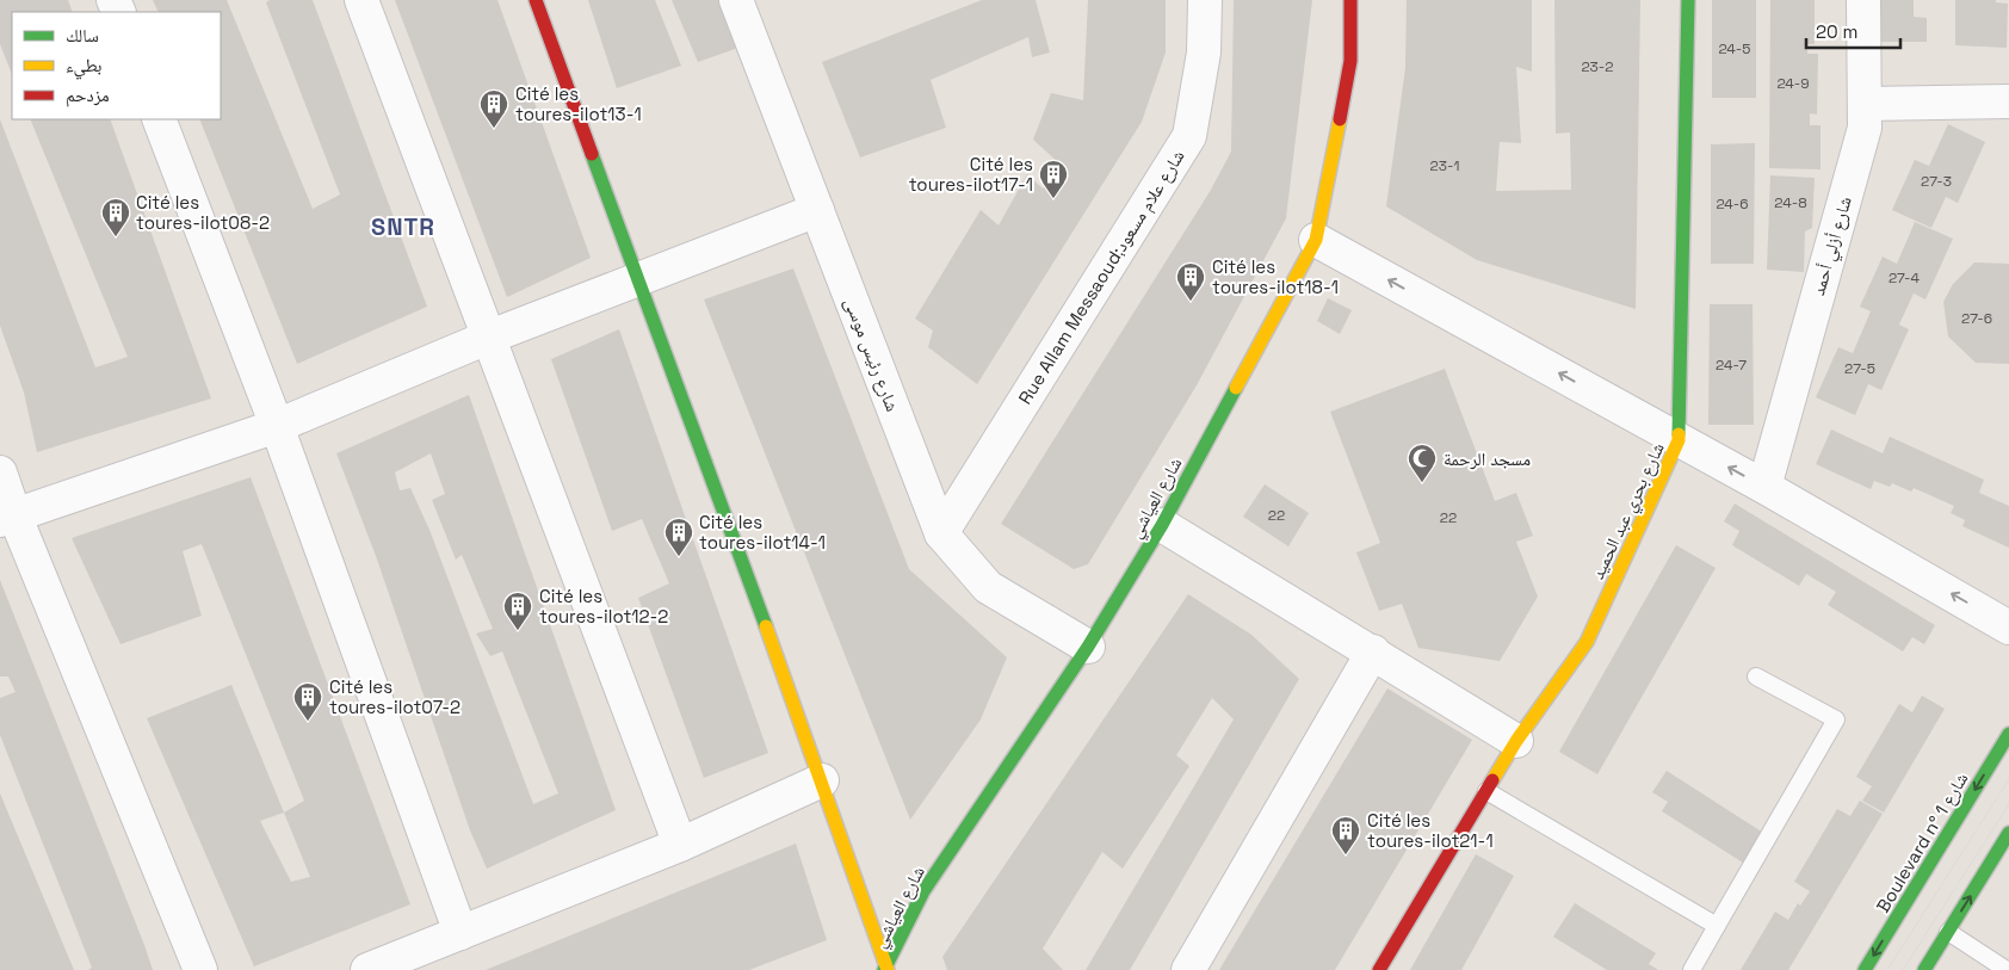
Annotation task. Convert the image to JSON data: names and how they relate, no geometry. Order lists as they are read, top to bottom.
{
  "streets": {
    "street": [
      "شارع أزلي أحمد",
      "Rue Allam Messaoud;شارع علام مسعود",
      "شارع رئيس موسى",
      "شارع العياشي",
      "شارع بحري عبد الحميد",
      "Boulevard n° شارع 1"
    ]
  },
  "crossings": [
    ["Rue Allam Messaoud;شارع علام مسعود", "شارع رئيس موسى"],
    ["شارع رئيس موسى", "شارع العياشي"]
  ],
  "districts": ["SNTR"],
  "places": {
    "building": [
      "Cité les toures-ilot13-1",
      "Cité les toures-ilot17-1",
      "Cité les toures-ilot08-2",
      "Cité les toures-ilot18-1",
      "Cité les toures-ilot14-1",
      "Cité les toures-ilot12-2",
      "Cité les toures-ilot07-2",
      "Cité les toures-ilot21-1"
    ],
    "mosque": ["مسجد الرحمة"]
  },
  "house_numbers": [
    "24-5",
    "23-2",
    "24-9",
    "23-1",
    "27-3",
    "24-8",
    "24-6",
    "27-4",
    "27-6",
    "24-7",
    "27-5",
    "22",
    "22"
  ],
  "legend": ["سالك", "بطيء", "مزدحم"],
  "scale_bar": "20 m"
}
